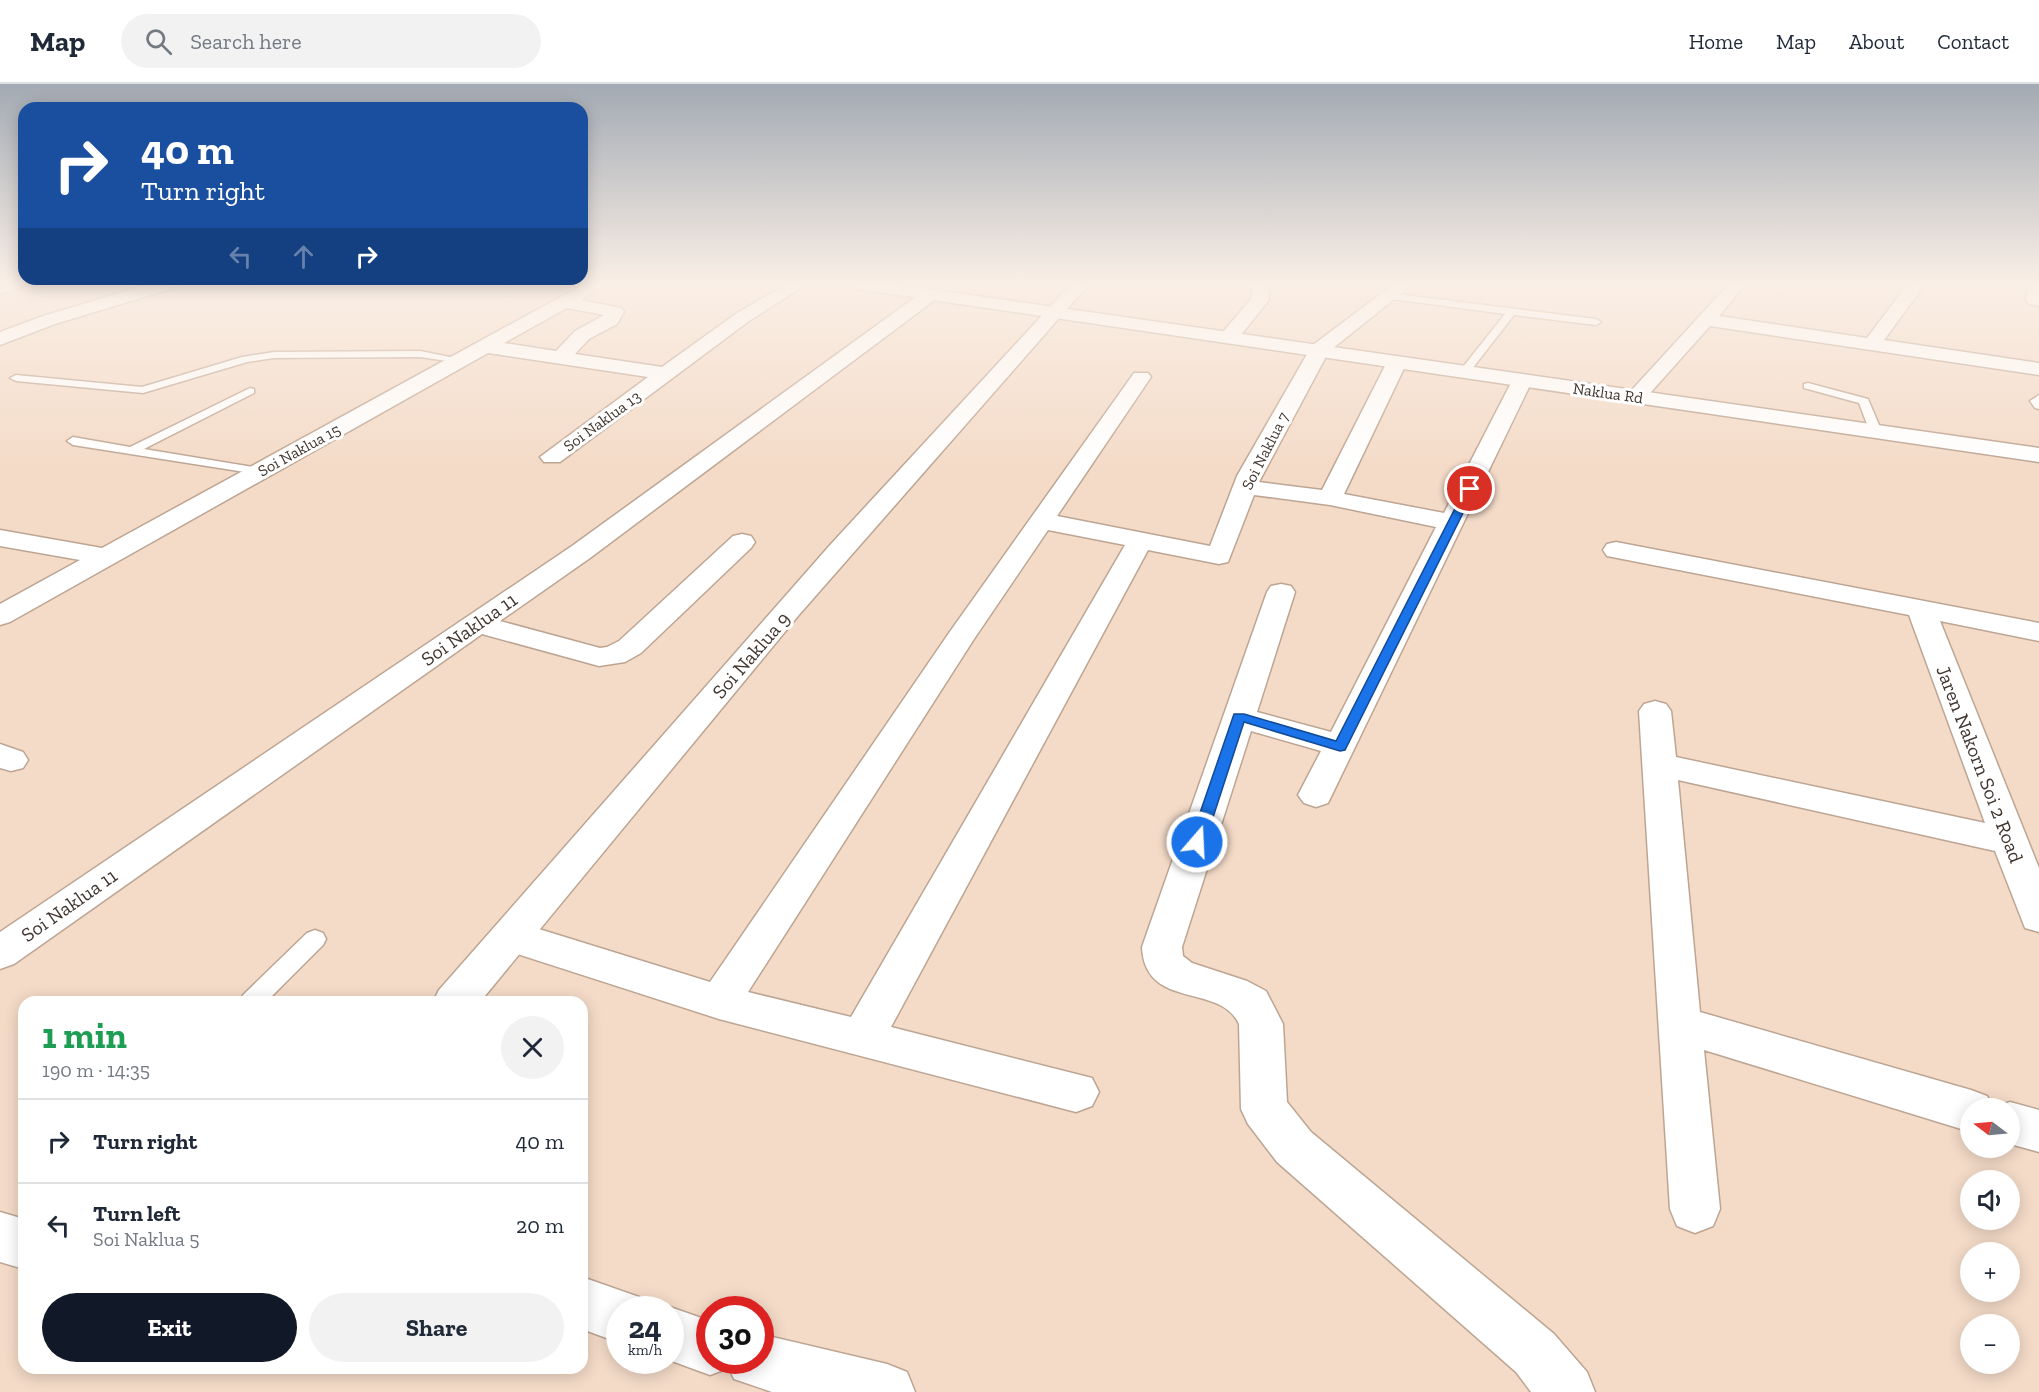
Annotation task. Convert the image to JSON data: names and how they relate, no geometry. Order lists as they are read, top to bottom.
{
  "streets": {
    "street": [
      "Naklua Rd",
      "Soi Naklua 13",
      "Soi Naklua 15",
      "Soi Naklua 7",
      "Soi Naklua 11",
      "Soi Naklua 9",
      "Jaren Nakorn Soi 2 Road"
    ]
  },
  "crossings": [
    ["Naklua Rd", "Soi Naklua 7"]
  ],
  "north": "left",
  "page": {
    "header": "Map",
    "search": "Search here",
    "nav": [
      "Home",
      "Map",
      "About",
      "Contact"
    ],
    "turn": ["40 m", "Turn right"],
    "heading": ["1 min", "190 m · 14:35"],
    "map_buttons": ["+", "−"],
    "list": [
      {
        "name": "Turn right",
        "value": "40 m"
      },
      {
        "name": "Turn left",
        "note": "Soi Naklua 5",
        "value": "20 m"
      }
    ],
    "buttons": ["Exit", "Share"],
    "speed": "24 km/h",
    "limit": "30"
  }
}
